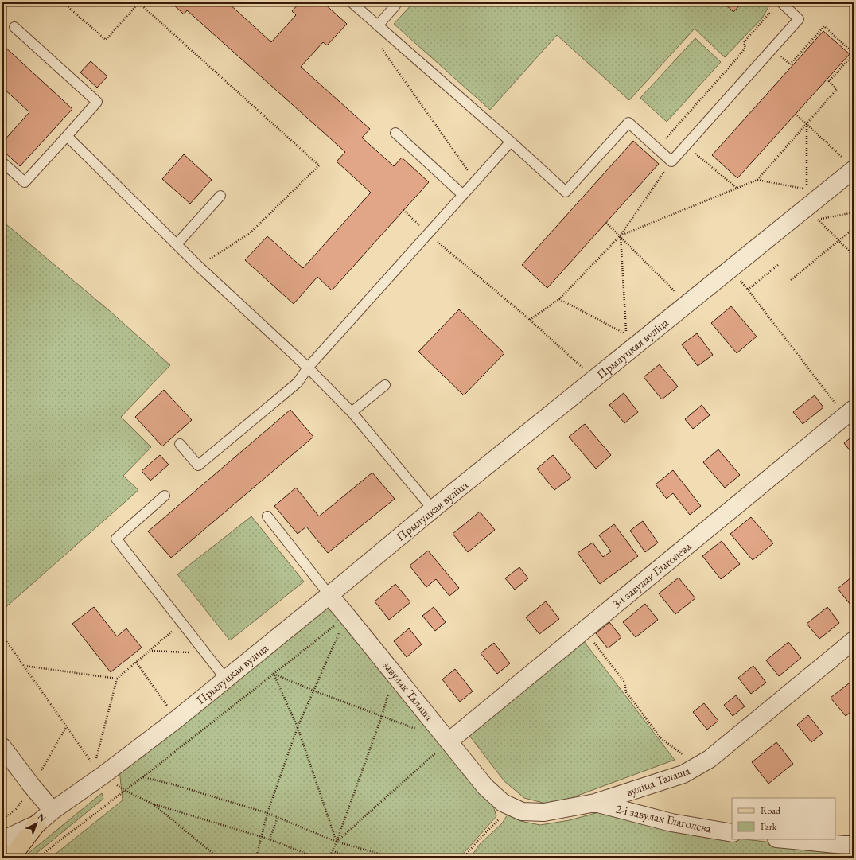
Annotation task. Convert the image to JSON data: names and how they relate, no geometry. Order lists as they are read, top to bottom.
{
  "streets": {
    "street": [
      "Прылуцкая вуліца",
      "3-і завулак Глаголева",
      "завулак Талаша",
      "вуліца Талаша",
      "2-і завулак Глаголева"
    ]
  },
  "crossings": [
    ["Прылуцкая вуліца", "завулак Талаша"],
    ["3-і завулак Глаголева", "завулак Талаша"],
    ["завулак Талаша", "вуліца Талаша"],
    ["вуліца Талаша", "2-і завулак Глаголева"]
  ],
  "legend": ["Road", "Park"],
  "north": "top right"
}
